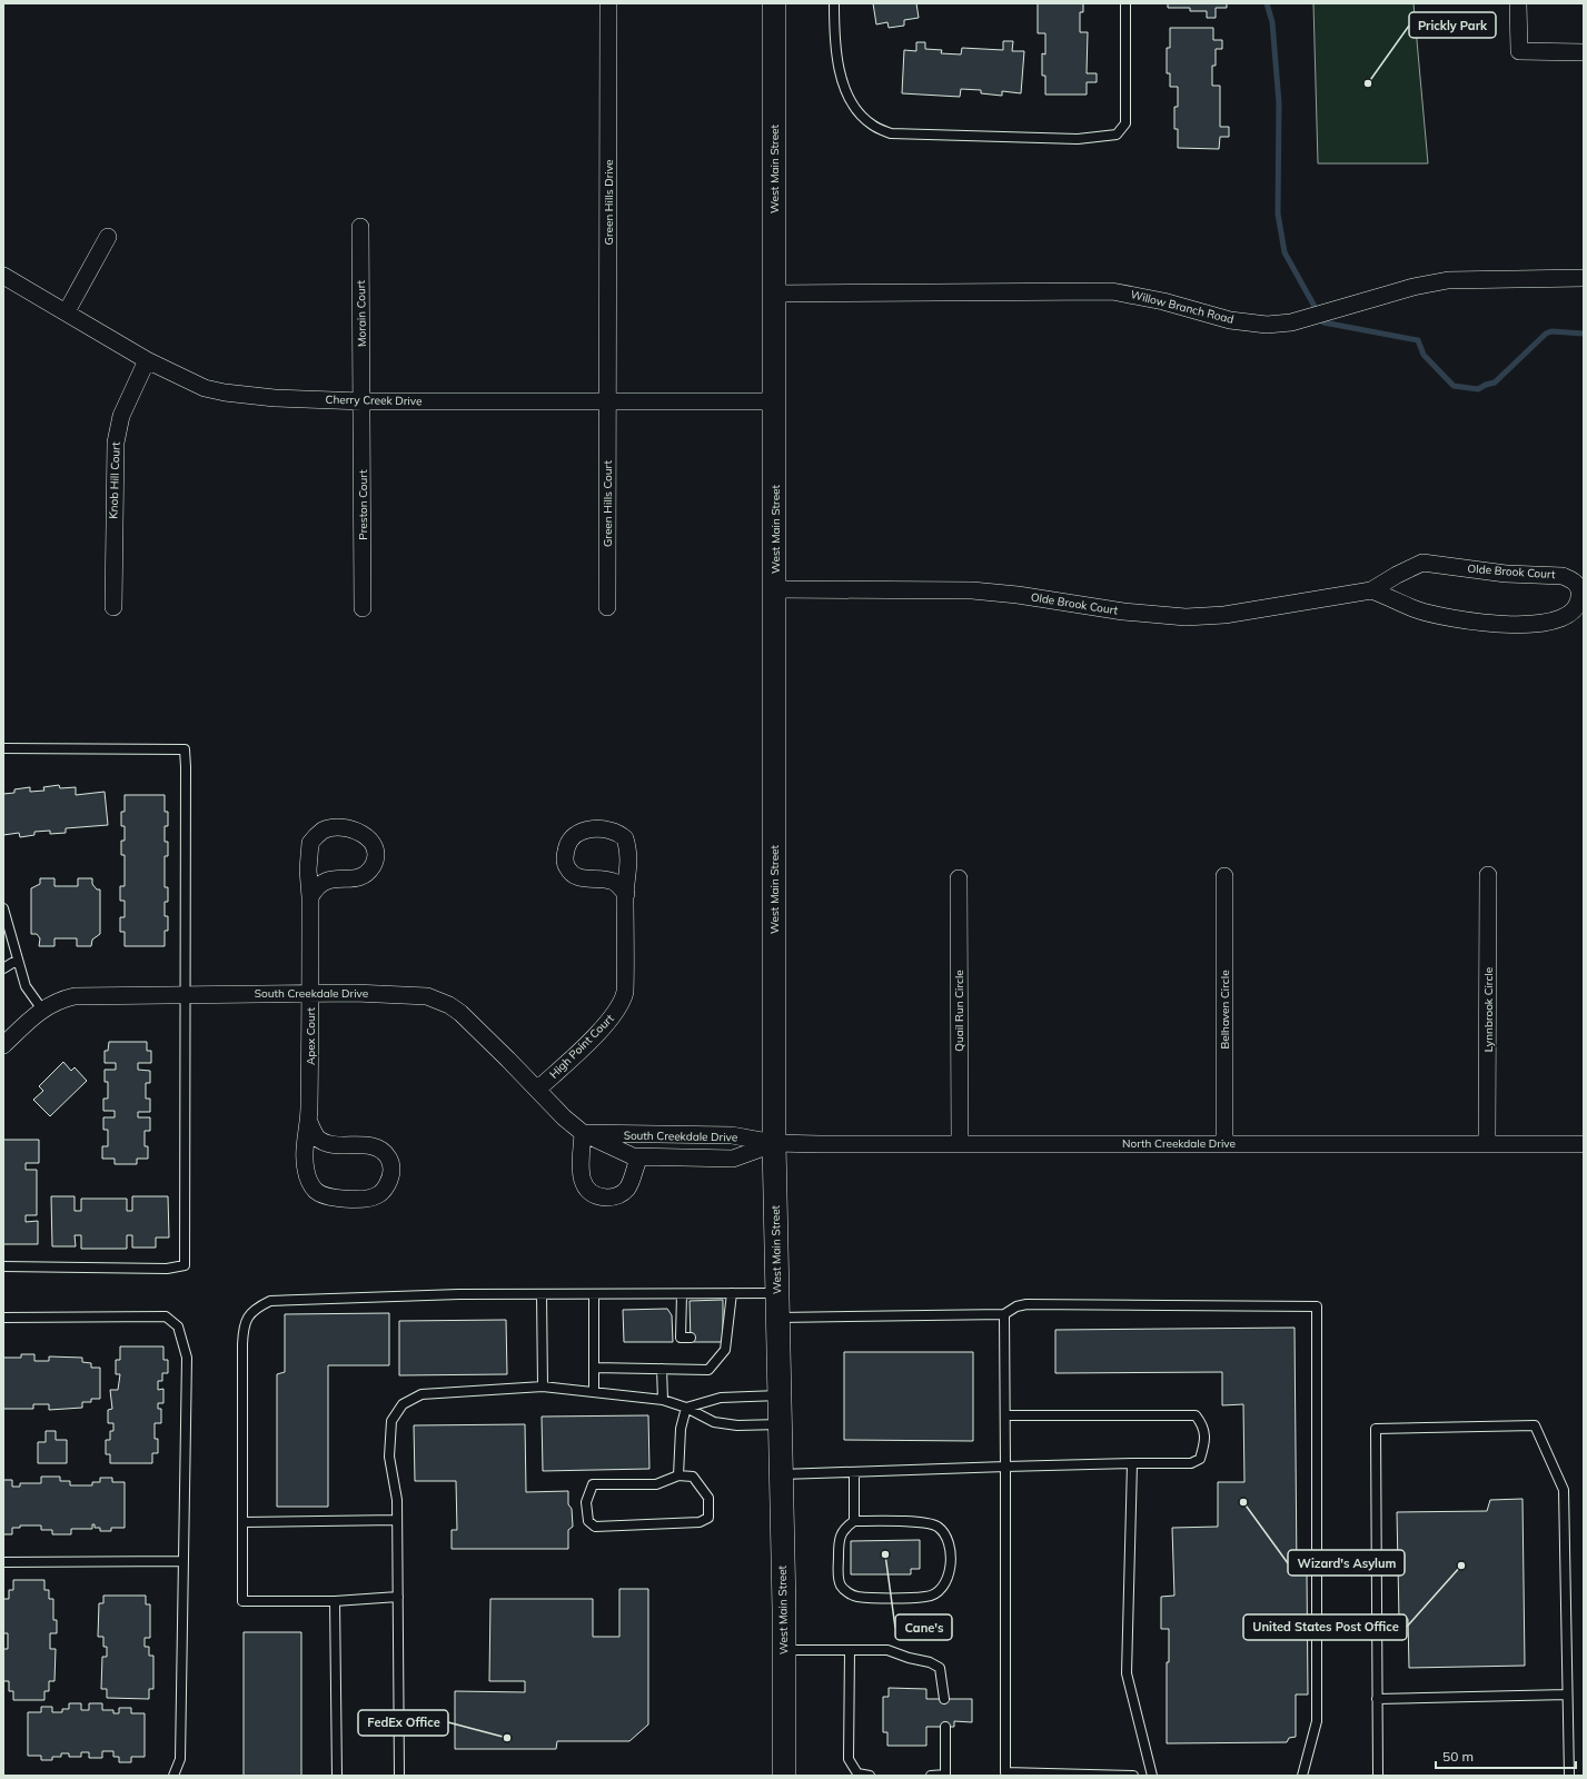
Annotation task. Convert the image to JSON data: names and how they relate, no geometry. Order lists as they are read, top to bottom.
{
  "streets": {
    "main road": ["West Main Street"],
    "street": [
      "Green Hills Drive",
      "Willow Branch Road",
      "Morain Court",
      "Cherry Creek Drive",
      "Knob Hill Court",
      "Green Hills Court",
      "Preston Court",
      "Olde Brook Court",
      "South Creekdale Drive",
      "Belhaven Circle",
      "Lynnbrook Circle",
      "Quail Run Circle",
      "Apex Court",
      "High Point Court",
      "North Creekdale Drive"
    ]
  },
  "crossings": [
    ["West Main Street", "Willow Branch Road"],
    ["West Main Street", "Cherry Creek Drive"],
    ["West Main Street", "Olde Brook Court"],
    ["West Main Street", "South Creekdale Drive"],
    ["West Main Street", "North Creekdale Drive"],
    ["Green Hills Drive", "Cherry Creek Drive"],
    ["Green Hills Drive", "Green Hills Court"],
    ["Morain Court", "Cherry Creek Drive"],
    ["Morain Court", "Preston Court"],
    ["Cherry Creek Drive", "Knob Hill Court"],
    ["Cherry Creek Drive", "Green Hills Court"],
    ["Cherry Creek Drive", "Preston Court"],
    ["South Creekdale Drive", "Apex Court"],
    ["South Creekdale Drive", "High Point Court"],
    ["South Creekdale Drive", "North Creekdale Drive"],
    ["Belhaven Circle", "North Creekdale Drive"],
    ["Lynnbrook Circle", "North Creekdale Drive"],
    ["Quail Run Circle", "North Creekdale Drive"]
  ],
  "places": [
    "Prickly Park",
    "Wizard's Asylum",
    "Cane's",
    "United States Post Office",
    "FedEx Office"
  ],
  "scale_bar": "50 m"
}
